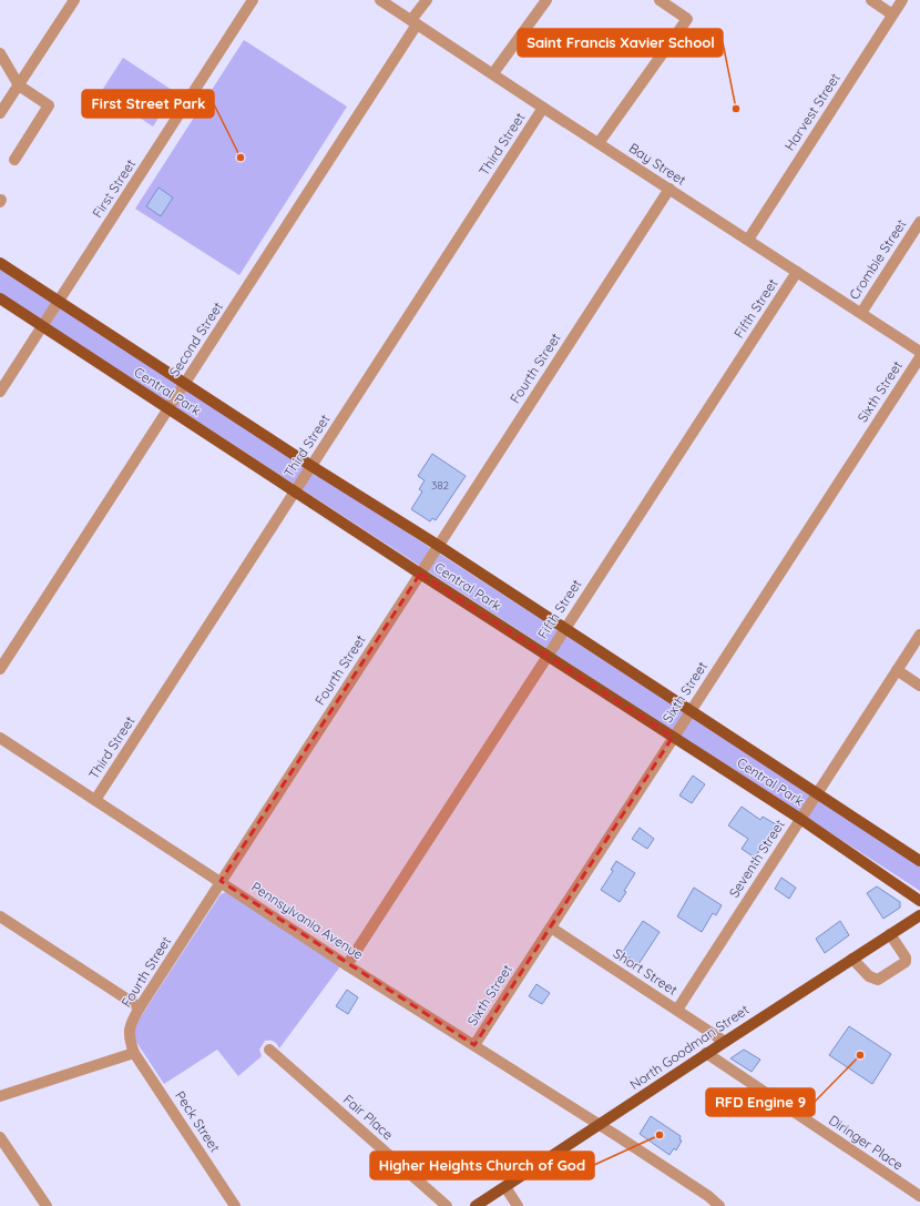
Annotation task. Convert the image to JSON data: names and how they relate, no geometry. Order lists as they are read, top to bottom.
{
  "streets": {
    "main road": ["Central Park", "North Goodman Street"],
    "street": [
      "Harvest Street",
      "Third Street",
      "Bay Street",
      "First Street",
      "Crombie Street",
      "Fifth Street",
      "Second Street",
      "Fourth Street",
      "Sixth Street",
      "Seventh Street",
      "Pennsylvania Avenue",
      "Short Street",
      "Fair Place",
      "Peck Street",
      "Diringer Place"
    ]
  },
  "crossings": [
    ["Harvest Street", "Bay Street"],
    ["Third Street", "Bay Street"],
    ["Third Street", "Central Park"],
    ["Third Street", "Pennsylvania Avenue"],
    ["Bay Street", "Crombie Street"],
    ["Bay Street", "Fifth Street"],
    ["Bay Street", "Second Street"],
    ["Bay Street", "Fourth Street"],
    ["First Street", "Central Park"],
    ["Fifth Street", "Central Park"],
    ["Fifth Street", "Pennsylvania Avenue"],
    ["Second Street", "Central Park"],
    ["Fourth Street", "Central Park"],
    ["Fourth Street", "Pennsylvania Avenue"],
    ["Fourth Street", "Peck Street"],
    ["Central Park", "Sixth Street"],
    ["Central Park", "Seventh Street"],
    ["Sixth Street", "Pennsylvania Avenue"],
    ["Sixth Street", "Short Street"],
    ["Seventh Street", "Short Street"],
    ["Pennsylvania Avenue", "North Goodman Street"],
    ["Short Street", "North Goodman Street"],
    ["North Goodman Street", "Diringer Place"]
  ],
  "places": [
    "Saint Francis Xavier School",
    "First Street Park",
    "RFD Engine 9",
    "Higher Heights Church of God"
  ],
  "house_numbers": ["382"]
}
